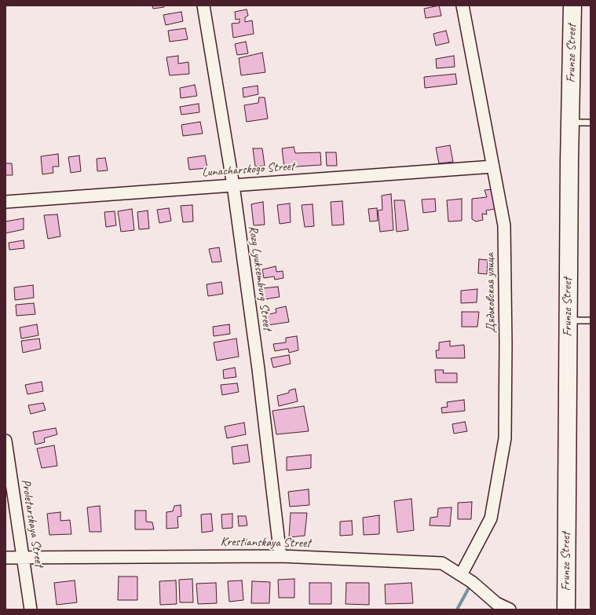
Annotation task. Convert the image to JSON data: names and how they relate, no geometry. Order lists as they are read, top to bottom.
{
  "streets": {
    "main road": ["Frunze Street"],
    "street": [
      "Lunacharskogo Street",
      "Rozy Lyuksemburg Street",
      "Дядьковская улица",
      "Proletarskaya Street",
      "Krestianskaya Street"
    ]
  },
  "crossings": [
    ["Lunacharskogo Street", "Rozy Lyuksemburg Street"],
    ["Lunacharskogo Street", "Дядьковская улица"],
    ["Rozy Lyuksemburg Street", "Krestianskaya Street"],
    ["Дядьковская улица", "Krestianskaya Street"],
    ["Proletarskaya Street", "Krestianskaya Street"]
  ]
}
